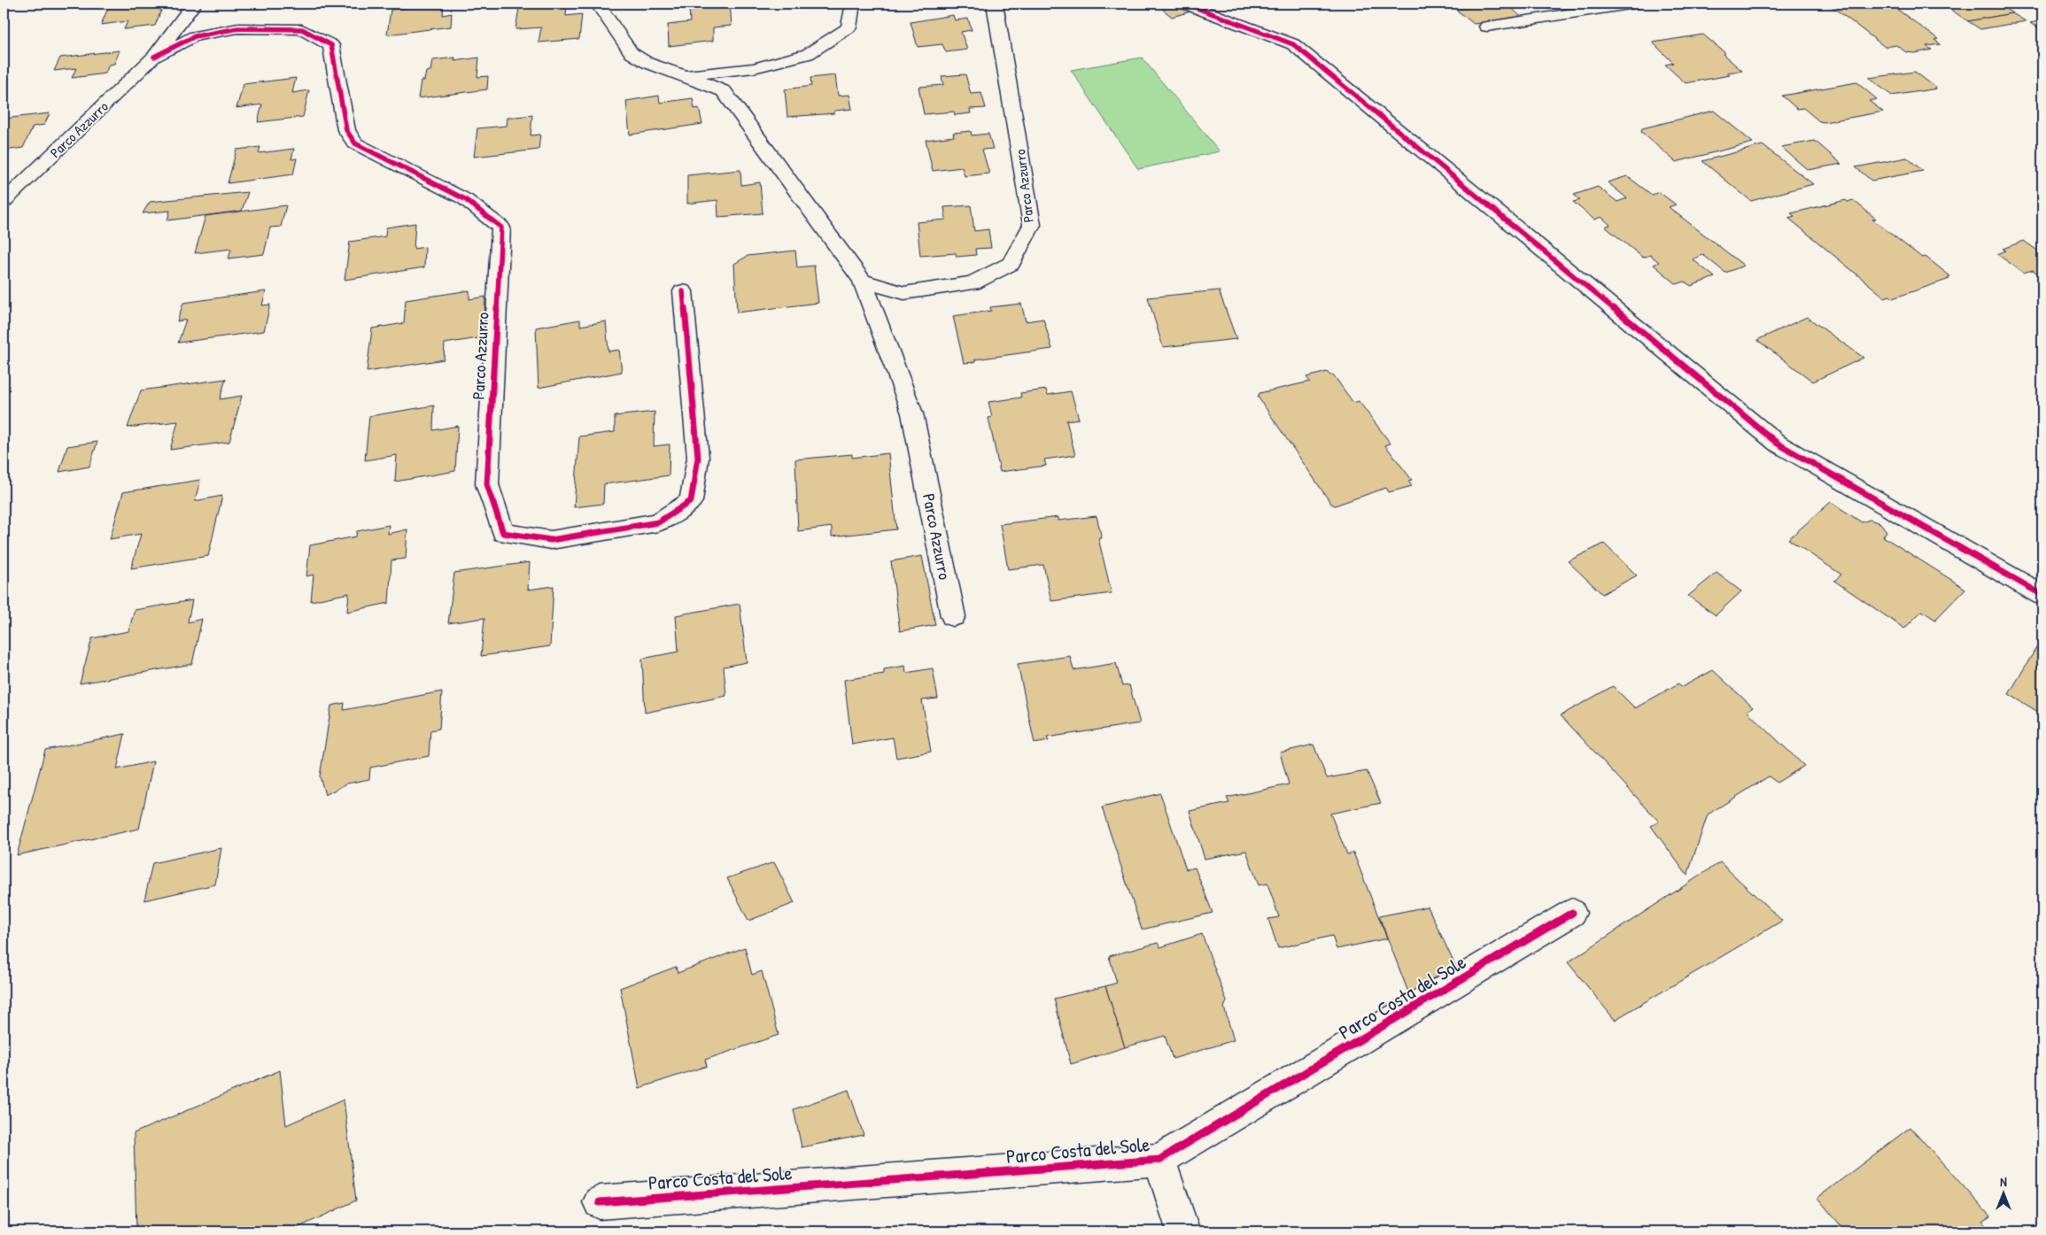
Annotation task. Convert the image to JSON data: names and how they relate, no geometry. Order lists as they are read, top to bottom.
{
  "streets": {
    "street": ["Parco Azzurro", "Parco Costa del Sole"]
  },
  "north": "top"
}
